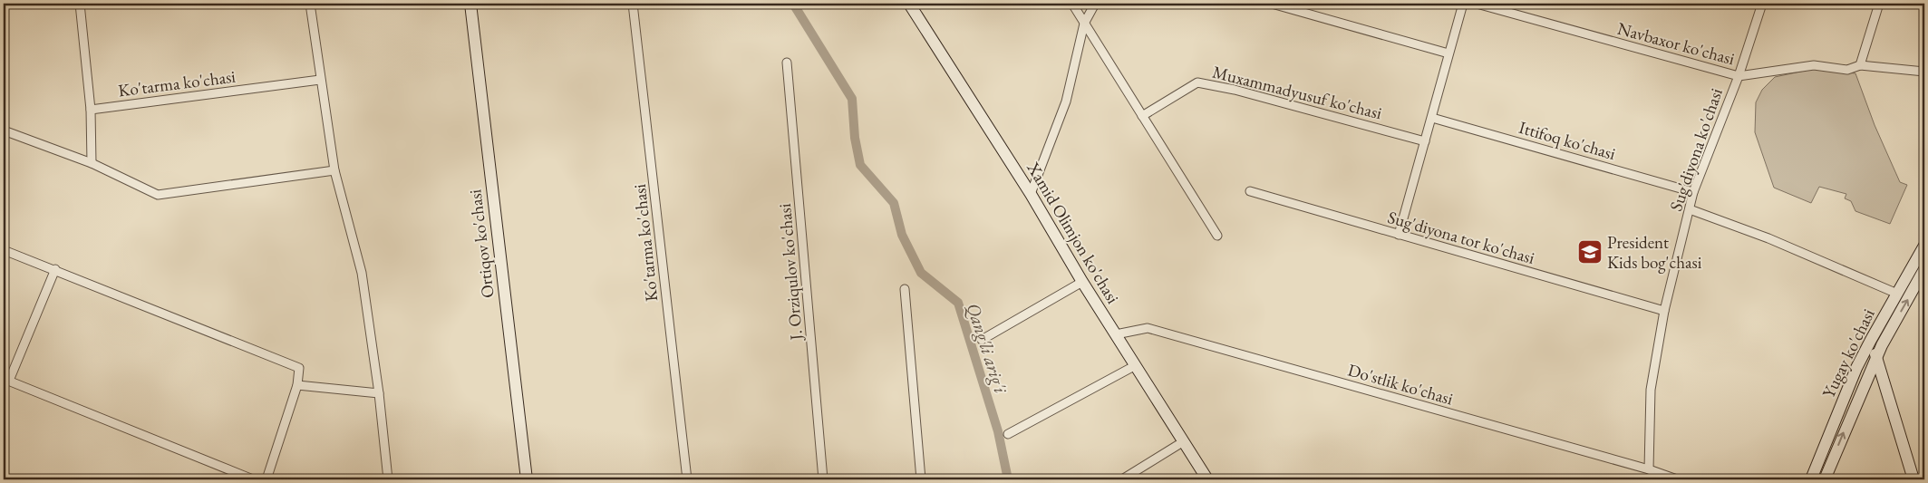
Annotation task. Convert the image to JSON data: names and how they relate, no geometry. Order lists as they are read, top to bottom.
{
  "streets": {
    "main road": ["Xamid Olimjon ko'chasi", "Ortiqov ko'chasi", "Yugay ko'chasi"],
    "street": [
      "Navbaxor ko'chasi",
      "Ko'tarma ko'chasi",
      "Muxammadyusuf ko'chasi",
      "Ittifoq ko'chasi",
      "Sug'diyona ko'chasi",
      "Sug'diyona tor ko'chasi",
      "J. Orziqulov ko'chasi",
      "Do'stlik ko'chasi"
    ]
  },
  "crossings": [
    ["Navbaxor ko'chasi", "Sug'diyona ko'chasi"],
    ["Ittifoq ko'chasi", "Sug'diyona ko'chasi"],
    ["Sug'diyona ko'chasi", "Sug'diyona tor ko'chasi"],
    ["Sug'diyona ko'chasi", "Do'stlik ko'chasi"],
    ["Xamid Olimjon ko'chasi", "Do'stlik ko'chasi"]
  ],
  "water": ["Qang'li arig'i"],
  "places": {
    "school or university": ["President Kids bog'chasi"]
  }
}
